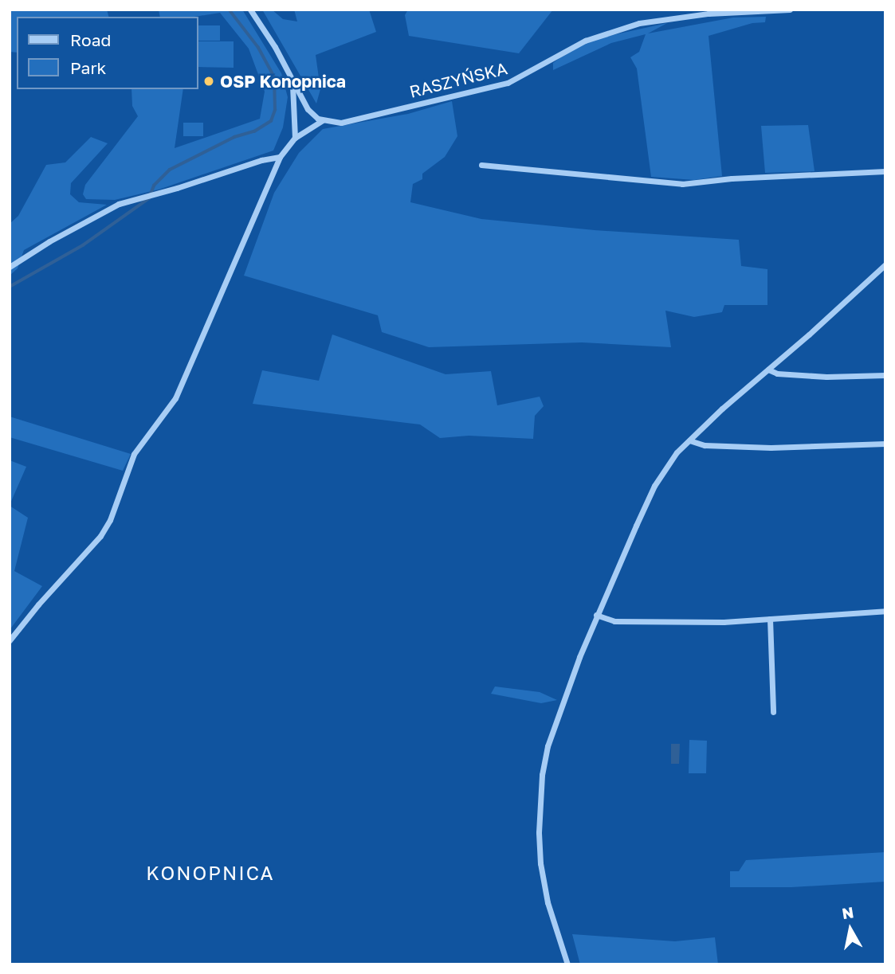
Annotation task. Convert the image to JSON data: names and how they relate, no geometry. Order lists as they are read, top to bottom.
{
  "streets": {
    "street": ["RASZYŃSKA"]
  },
  "districts": ["KONOPNICA"],
  "places": ["OSP Konopnica"],
  "legend": ["Road", "Park"],
  "north": "top"
}
